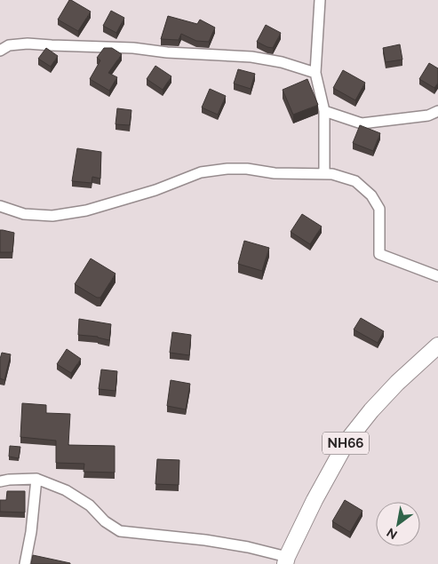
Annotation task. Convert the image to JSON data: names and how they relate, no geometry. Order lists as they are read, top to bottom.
{
  "streets": {
    "highway": ["NH66"]
  },
  "north": "bottom left"
}
